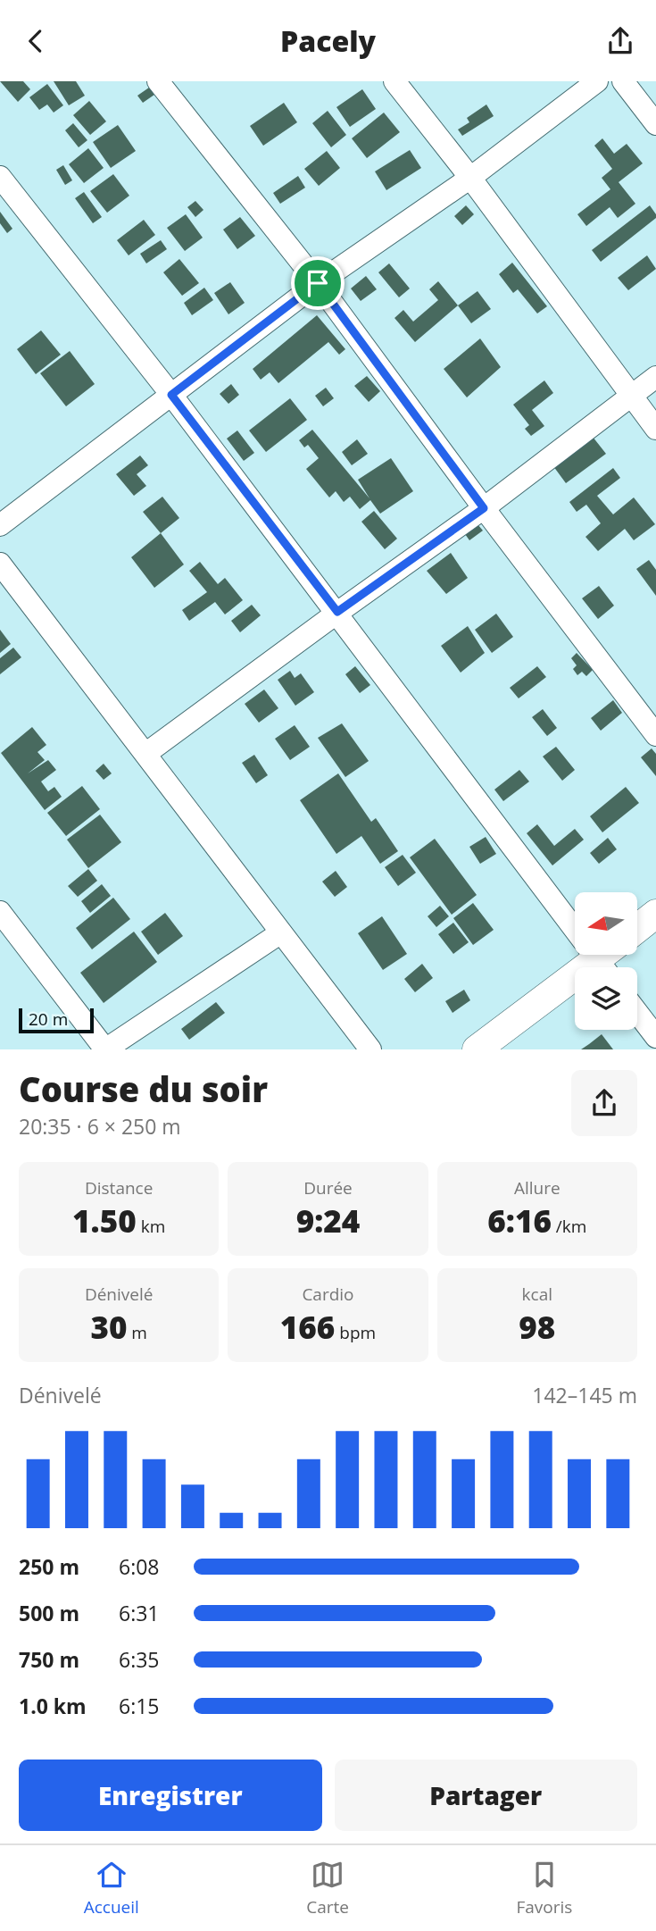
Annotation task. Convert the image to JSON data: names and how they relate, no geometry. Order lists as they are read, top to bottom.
{
  "scale_bar": "20 m",
  "north": "left",
  "page": {
    "header": "Pacely",
    "scale": "20 m",
    "heading": ["Course du soir", "20:35 · 6 × 250 m"],
    "stats": [
      ["Distance", "1.50 km"],
      ["Durée", "9:24"],
      ["Allure", "6:16 /km"],
      ["Dénivelé", "30 m"],
      ["Cardio", "166 bpm"],
      ["kcal", "98"]
    ],
    "chart": ["Dénivelé", "142–145 m"],
    "list": [
      {
        "name": "250 m",
        "note": "6:08"
      },
      {
        "name": "500 m",
        "note": "6:31"
      },
      {
        "name": "750 m",
        "note": "6:35"
      },
      {
        "name": "1.0 km",
        "note": "6:15"
      }
    ],
    "buttons": ["Enregistrer", "Partager"],
    "tabs": ["Accueil", "Carte", "Favoris"]
  }
}
